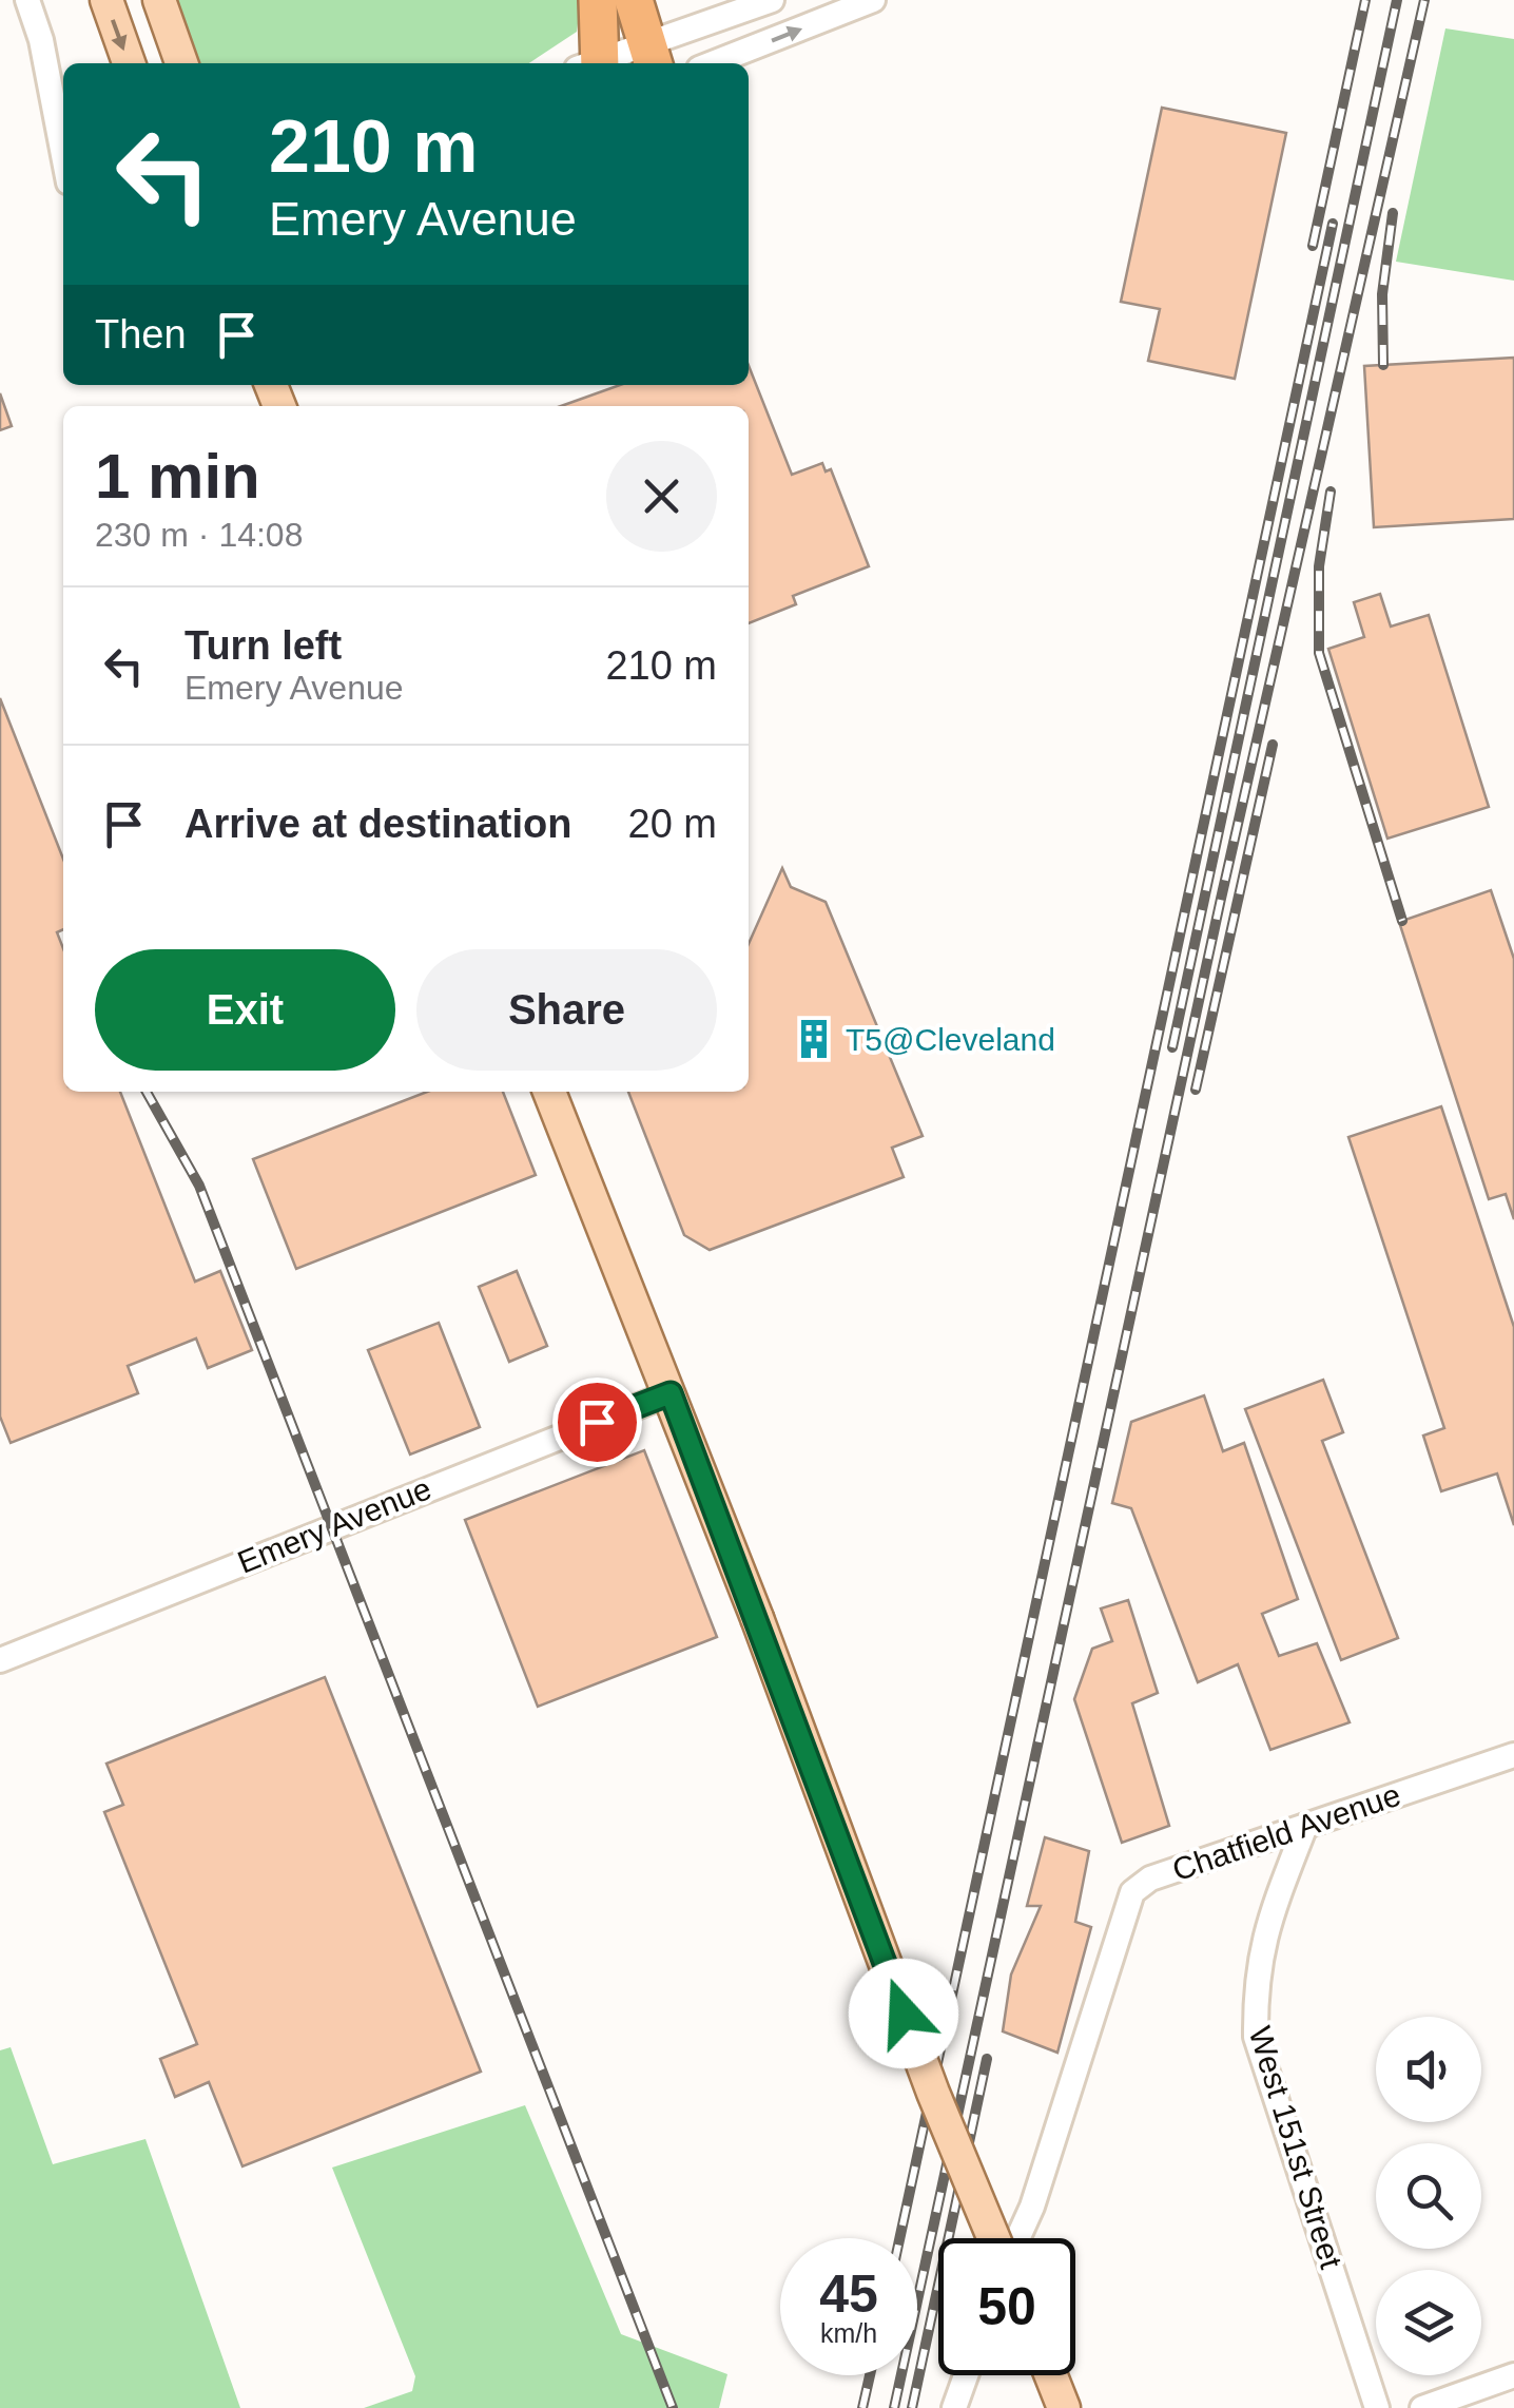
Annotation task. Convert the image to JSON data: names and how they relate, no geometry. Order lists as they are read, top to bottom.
{
  "streets": {
    "street": ["Emery Avenue", "Chatfield Avenue", "West 151st Street"]
  },
  "crossings": [
    ["Chatfield Avenue", "West 151st Street"]
  ],
  "places": {
    "building": ["T5@Cleveland"]
  },
  "page": {
    "turn": ["210 m", "Emery Avenue"],
    "then": "Then",
    "heading": ["1 min", "230 m · 14:08"],
    "list": [
      {
        "name": "Turn left",
        "note": "Emery Avenue",
        "value": "210 m"
      },
      {
        "name": "Arrive at destination",
        "value": "20 m"
      }
    ],
    "buttons": ["Exit", "Share"],
    "speed": "45 km/h",
    "limit": "50"
  }
}
